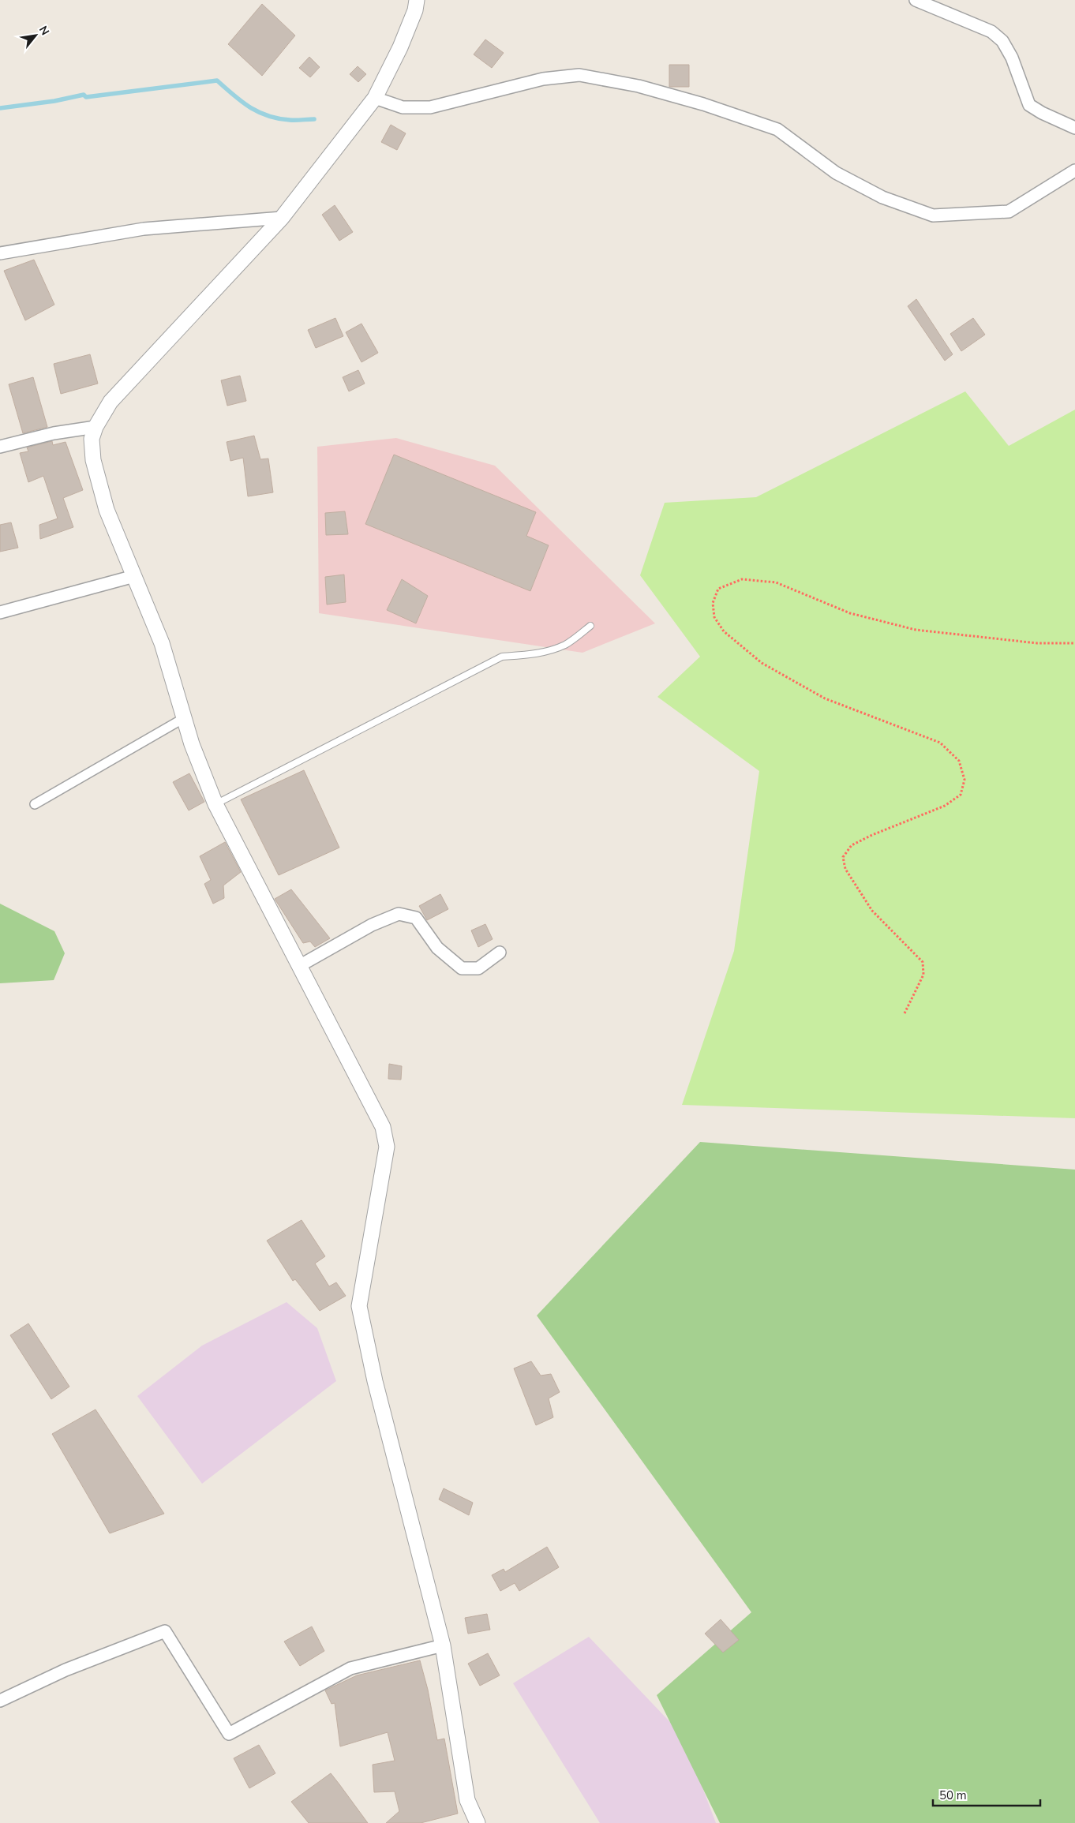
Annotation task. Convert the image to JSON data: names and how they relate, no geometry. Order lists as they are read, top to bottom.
{
  "scale_bar": "50 m",
  "north": "top right"
}
